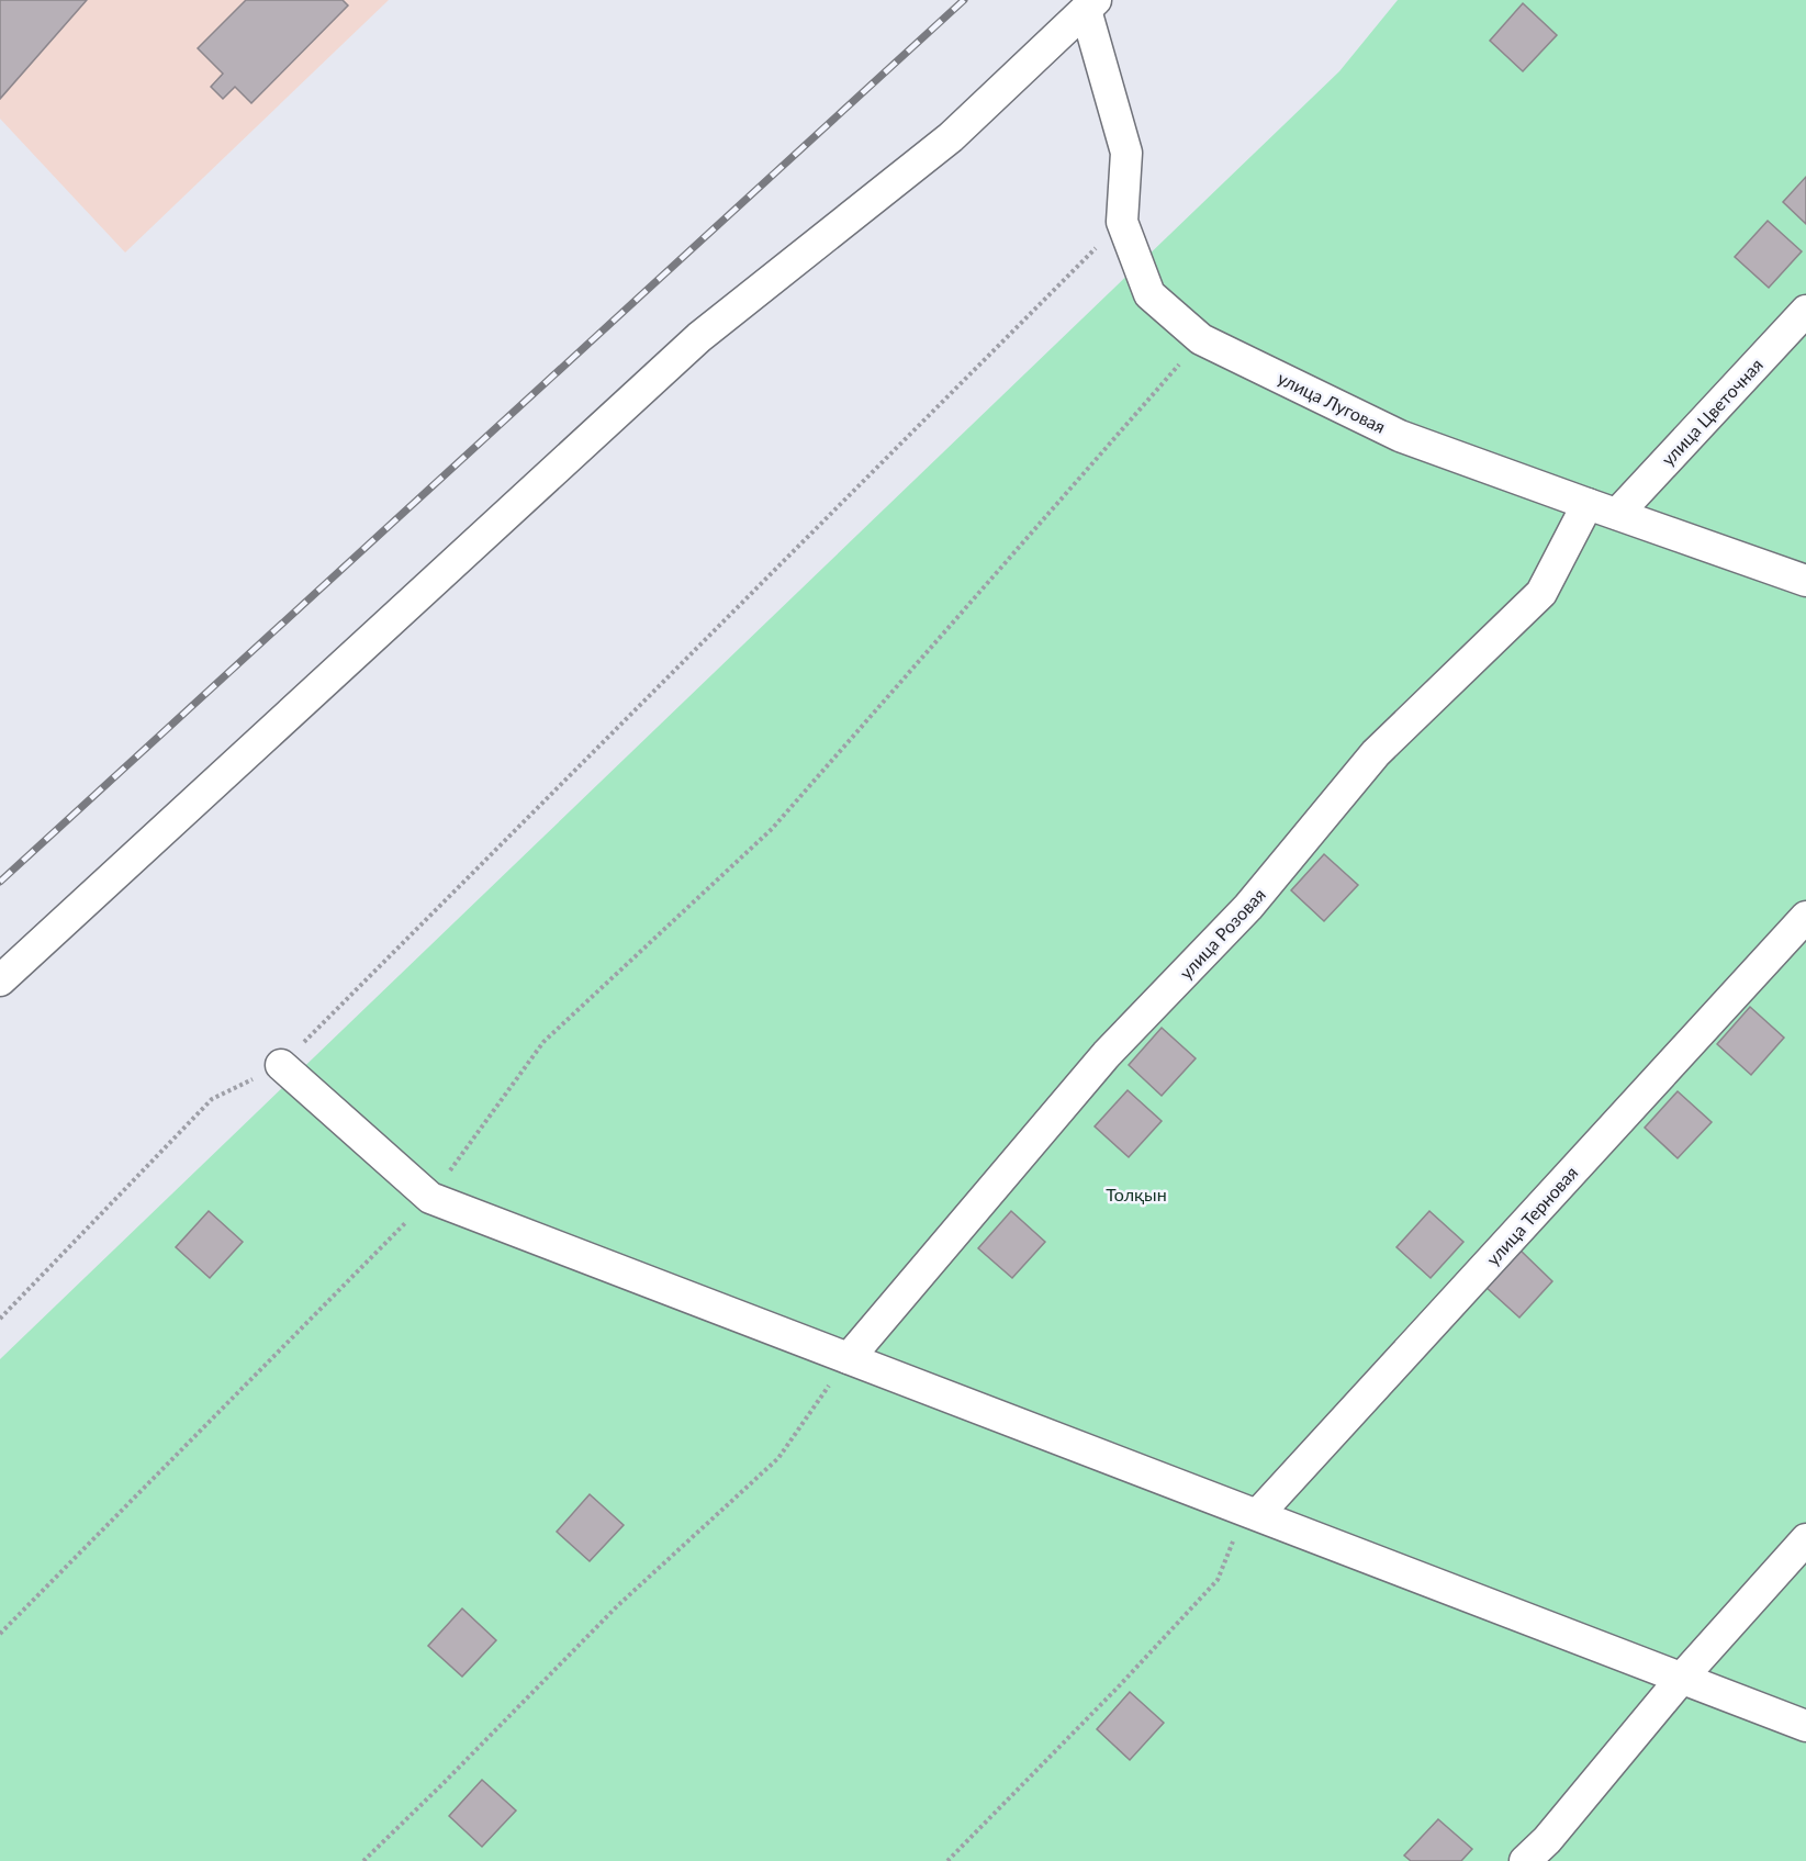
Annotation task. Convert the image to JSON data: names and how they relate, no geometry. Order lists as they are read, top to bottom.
{
  "streets": {
    "street": [
      "улица Луговая",
      "улица Цветочная",
      "улица Розовая",
      "улица Терновая"
    ]
  },
  "crossings": [
    ["улица Луговая", "улица Цветочная"],
    ["улица Луговая", "улица Розовая"]
  ],
  "parks": ["Толқын"]
}
